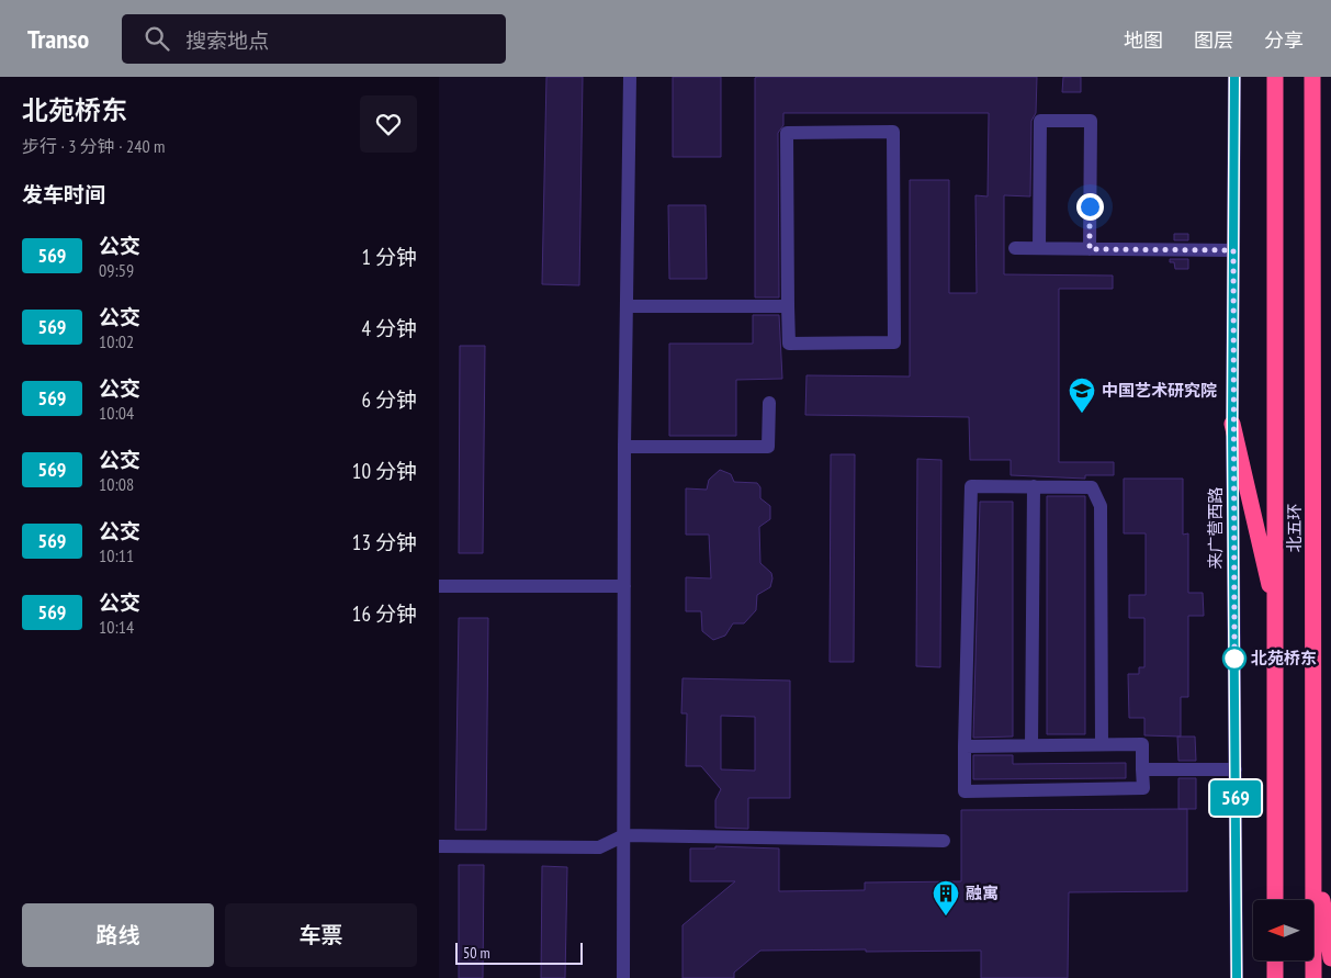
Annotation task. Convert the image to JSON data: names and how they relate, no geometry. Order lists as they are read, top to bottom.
{
  "streets": {
    "highway": ["北五环"],
    "street": ["来广营西路"]
  },
  "places": {
    "school or university": ["中国艺术研究院"],
    "other": ["北苑桥东"],
    "building": ["融寓"]
  },
  "lines": ["bus line 569"],
  "scale_bar": "50 m",
  "north": "left",
  "page": {
    "header": "Transo",
    "search": "搜索地点",
    "nav": ["地图", "图层", "分享"],
    "heading": [
      ["北苑桥东", "步行 · 3 分钟 · 240 m"],
      "发车时间"
    ],
    "on_map": "569",
    "list": [
      {
        "mark": "569",
        "name": "公交",
        "note": "09:59",
        "value": "1 分钟"
      },
      {
        "mark": "569",
        "name": "公交",
        "note": "10:02",
        "value": "4 分钟"
      },
      {
        "mark": "569",
        "name": "公交",
        "note": "10:04",
        "value": "6 分钟"
      },
      {
        "mark": "569",
        "name": "公交",
        "note": "10:08",
        "value": "10 分钟"
      },
      {
        "mark": "569",
        "name": "公交",
        "note": "10:11",
        "value": "13 分钟"
      },
      {
        "mark": "569",
        "name": "公交",
        "note": "10:14",
        "value": "16 分钟"
      }
    ],
    "buttons": ["路线", "车票"],
    "scale": "50 m"
  }
}
